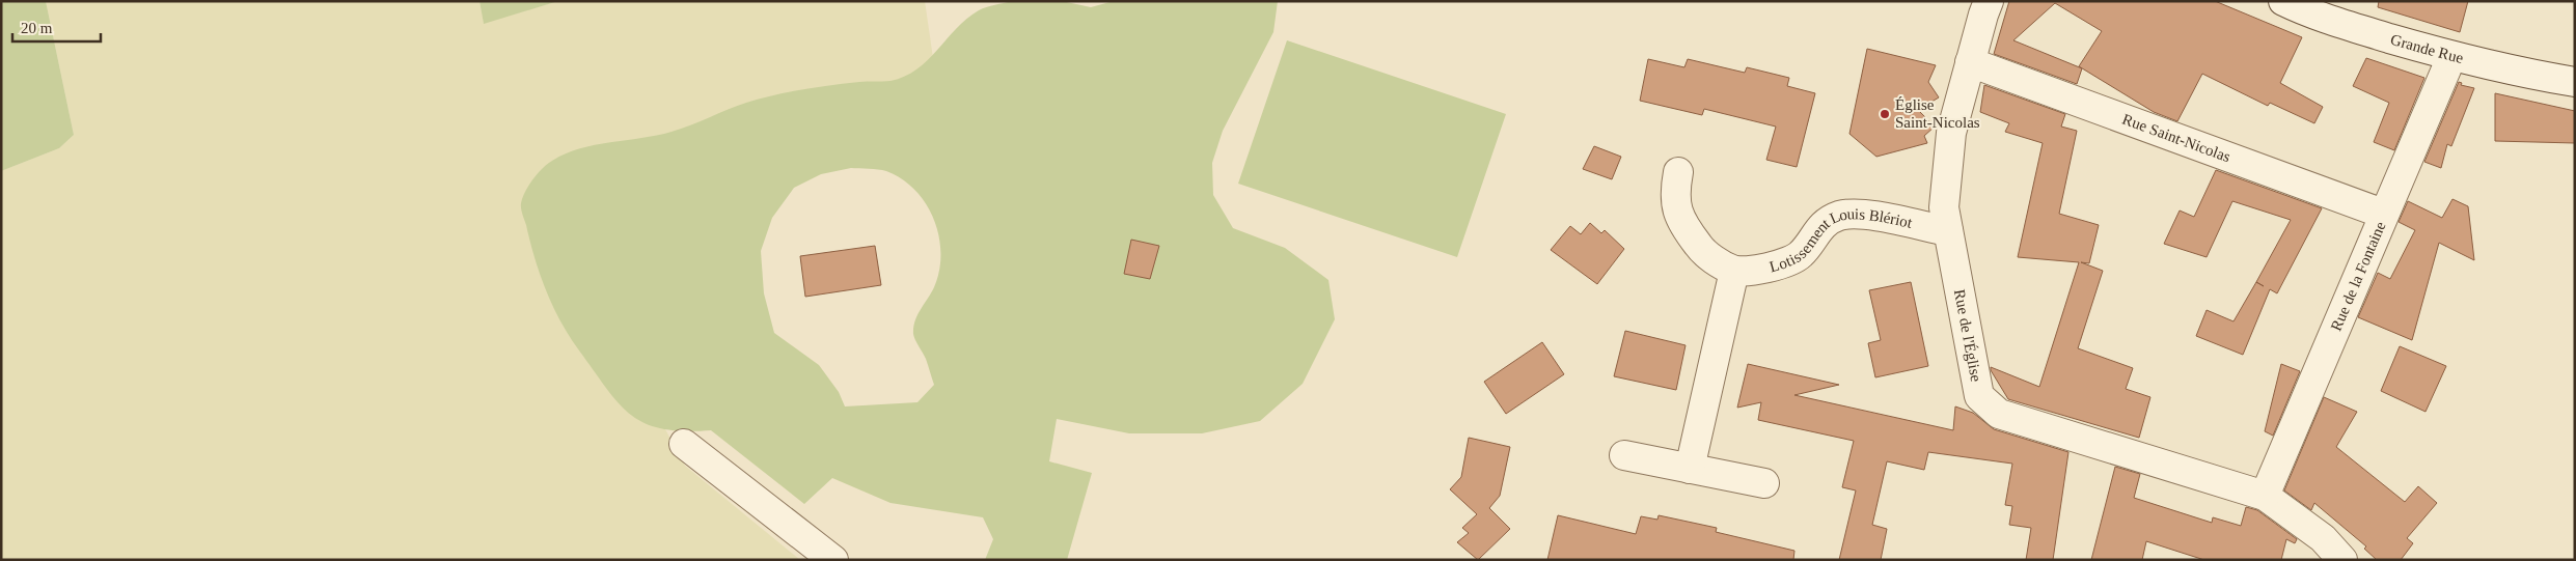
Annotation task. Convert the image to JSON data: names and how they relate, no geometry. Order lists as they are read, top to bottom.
{
  "streets": {
    "street": [
      "Grande Rue",
      "Rue Saint-Nicolas",
      "Lotissement Louis Blériot",
      "Rue de la Fontaine",
      "Rue de l'Église"
    ]
  },
  "crossings": [
    ["Grande Rue", "Rue de la Fontaine"],
    ["Rue Saint-Nicolas", "Rue de la Fontaine"],
    ["Rue Saint-Nicolas", "Rue de l'Église"],
    ["Lotissement Louis Blériot", "Rue de l'Église"],
    ["Rue de la Fontaine", "Rue de l'Église"]
  ],
  "places": ["Église Saint-Nicolas"],
  "scale_bar": "20 m"
}
